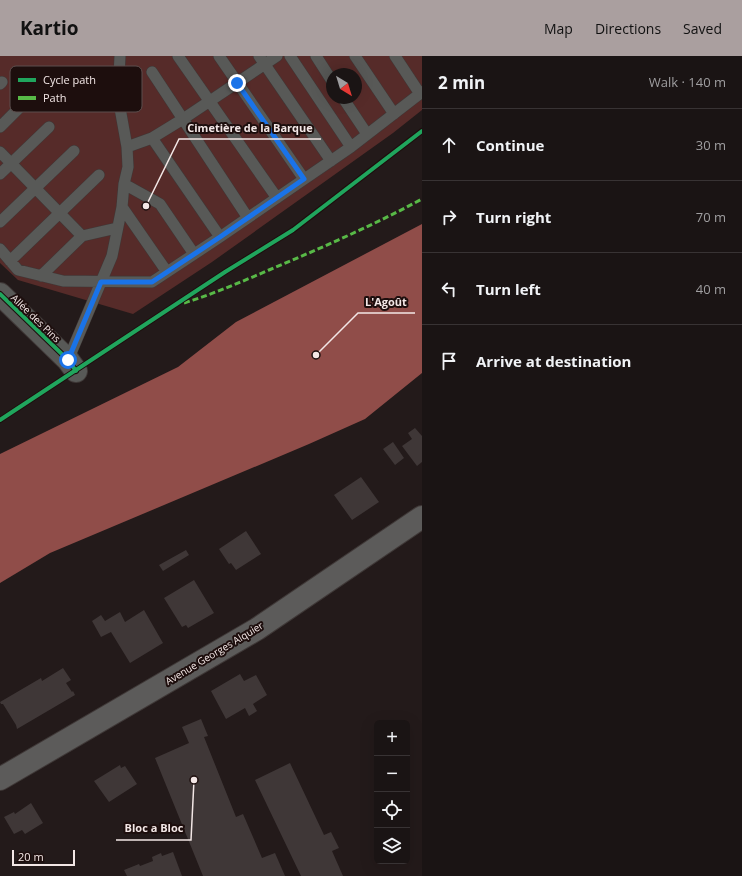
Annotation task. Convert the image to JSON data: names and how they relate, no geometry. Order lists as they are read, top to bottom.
{
  "streets": {
    "main road": ["Avenue Georges Alquier"],
    "street": ["Allée des Pins"]
  },
  "places": ["Cimetière de la Barque", "L'Agoût", "Bloc a Bloc"],
  "legend": ["Cycle path", "Path"],
  "scale_bar": "20 m",
  "north": "bottom right",
  "page": {
    "header": "Kartio",
    "nav": ["Map", "Directions", "Saved"],
    "heading": ["2 min", "Walk · 140 m"],
    "list": [
      ["Continue", "30 m"],
      ["Turn right", "70 m"],
      ["Turn left", "40 m"],
      "Arrive at destination"
    ],
    "map_buttons": ["+", "−"],
    "scale": "20 m"
  }
}
